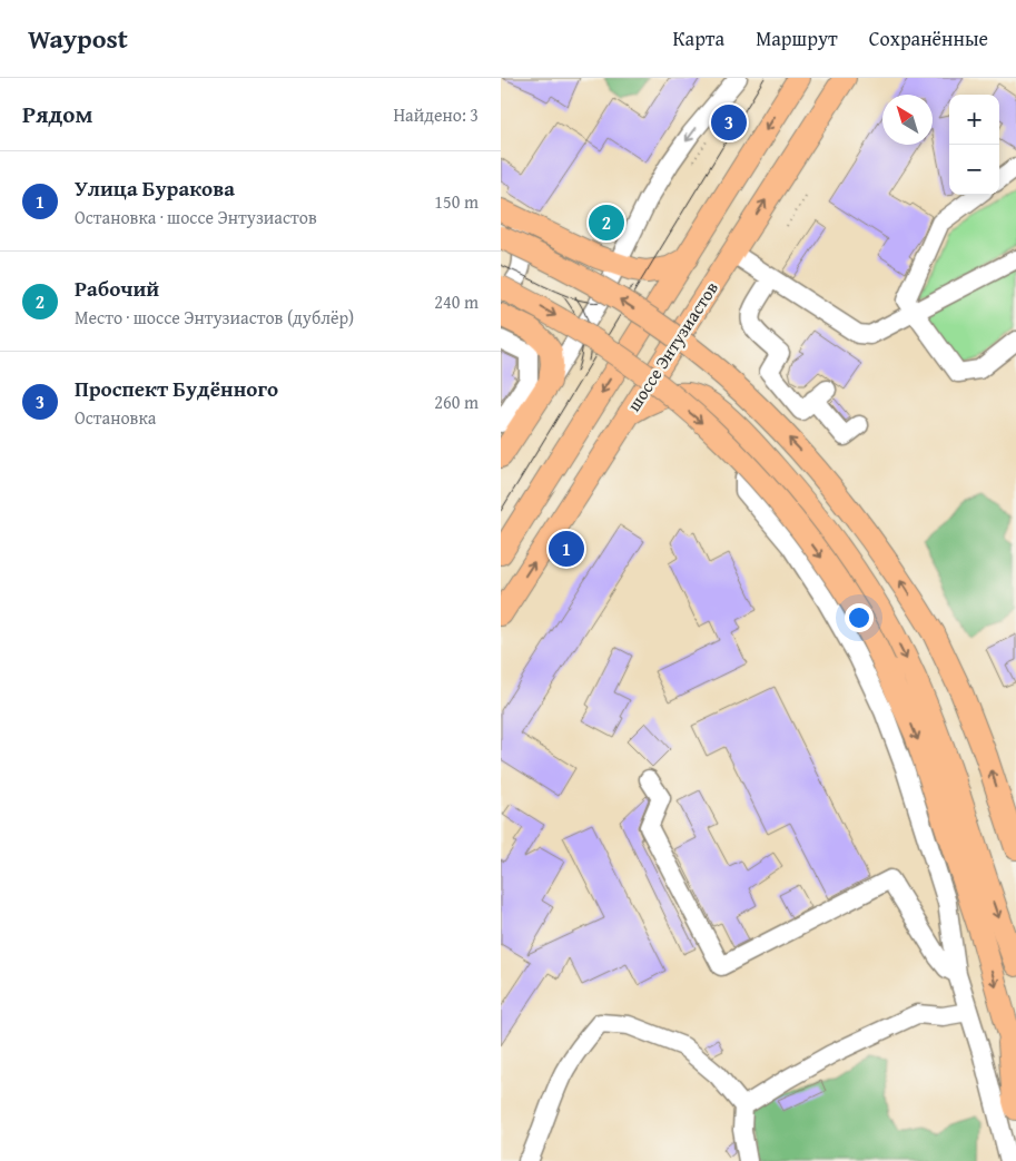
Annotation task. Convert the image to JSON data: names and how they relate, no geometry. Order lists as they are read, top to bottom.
{
  "streets": {
    "main road": ["шоссе Энтузиастов"]
  },
  "north": "top left",
  "page": {
    "header": "Waypost",
    "nav": ["Карта", "Маршрут", "Сохранённые"],
    "heading": ["Рядом", "Найдено: 3"],
    "map_buttons": ["+", "−"],
    "pins": ["3", "2", "1"],
    "list": [
      {
        "mark": "1",
        "name": "Улица Буракова",
        "note": "Остановка · шоссе Энтузиастов",
        "value": "150 m"
      },
      {
        "mark": "2",
        "name": "Рабочий",
        "note": "Место · шоссе Энтузиастов (дублёр)",
        "value": "240 m"
      },
      {
        "mark": "3",
        "name": "Проспект Будённого",
        "note": "Остановка",
        "value": "260 m"
      }
    ]
  }
}
